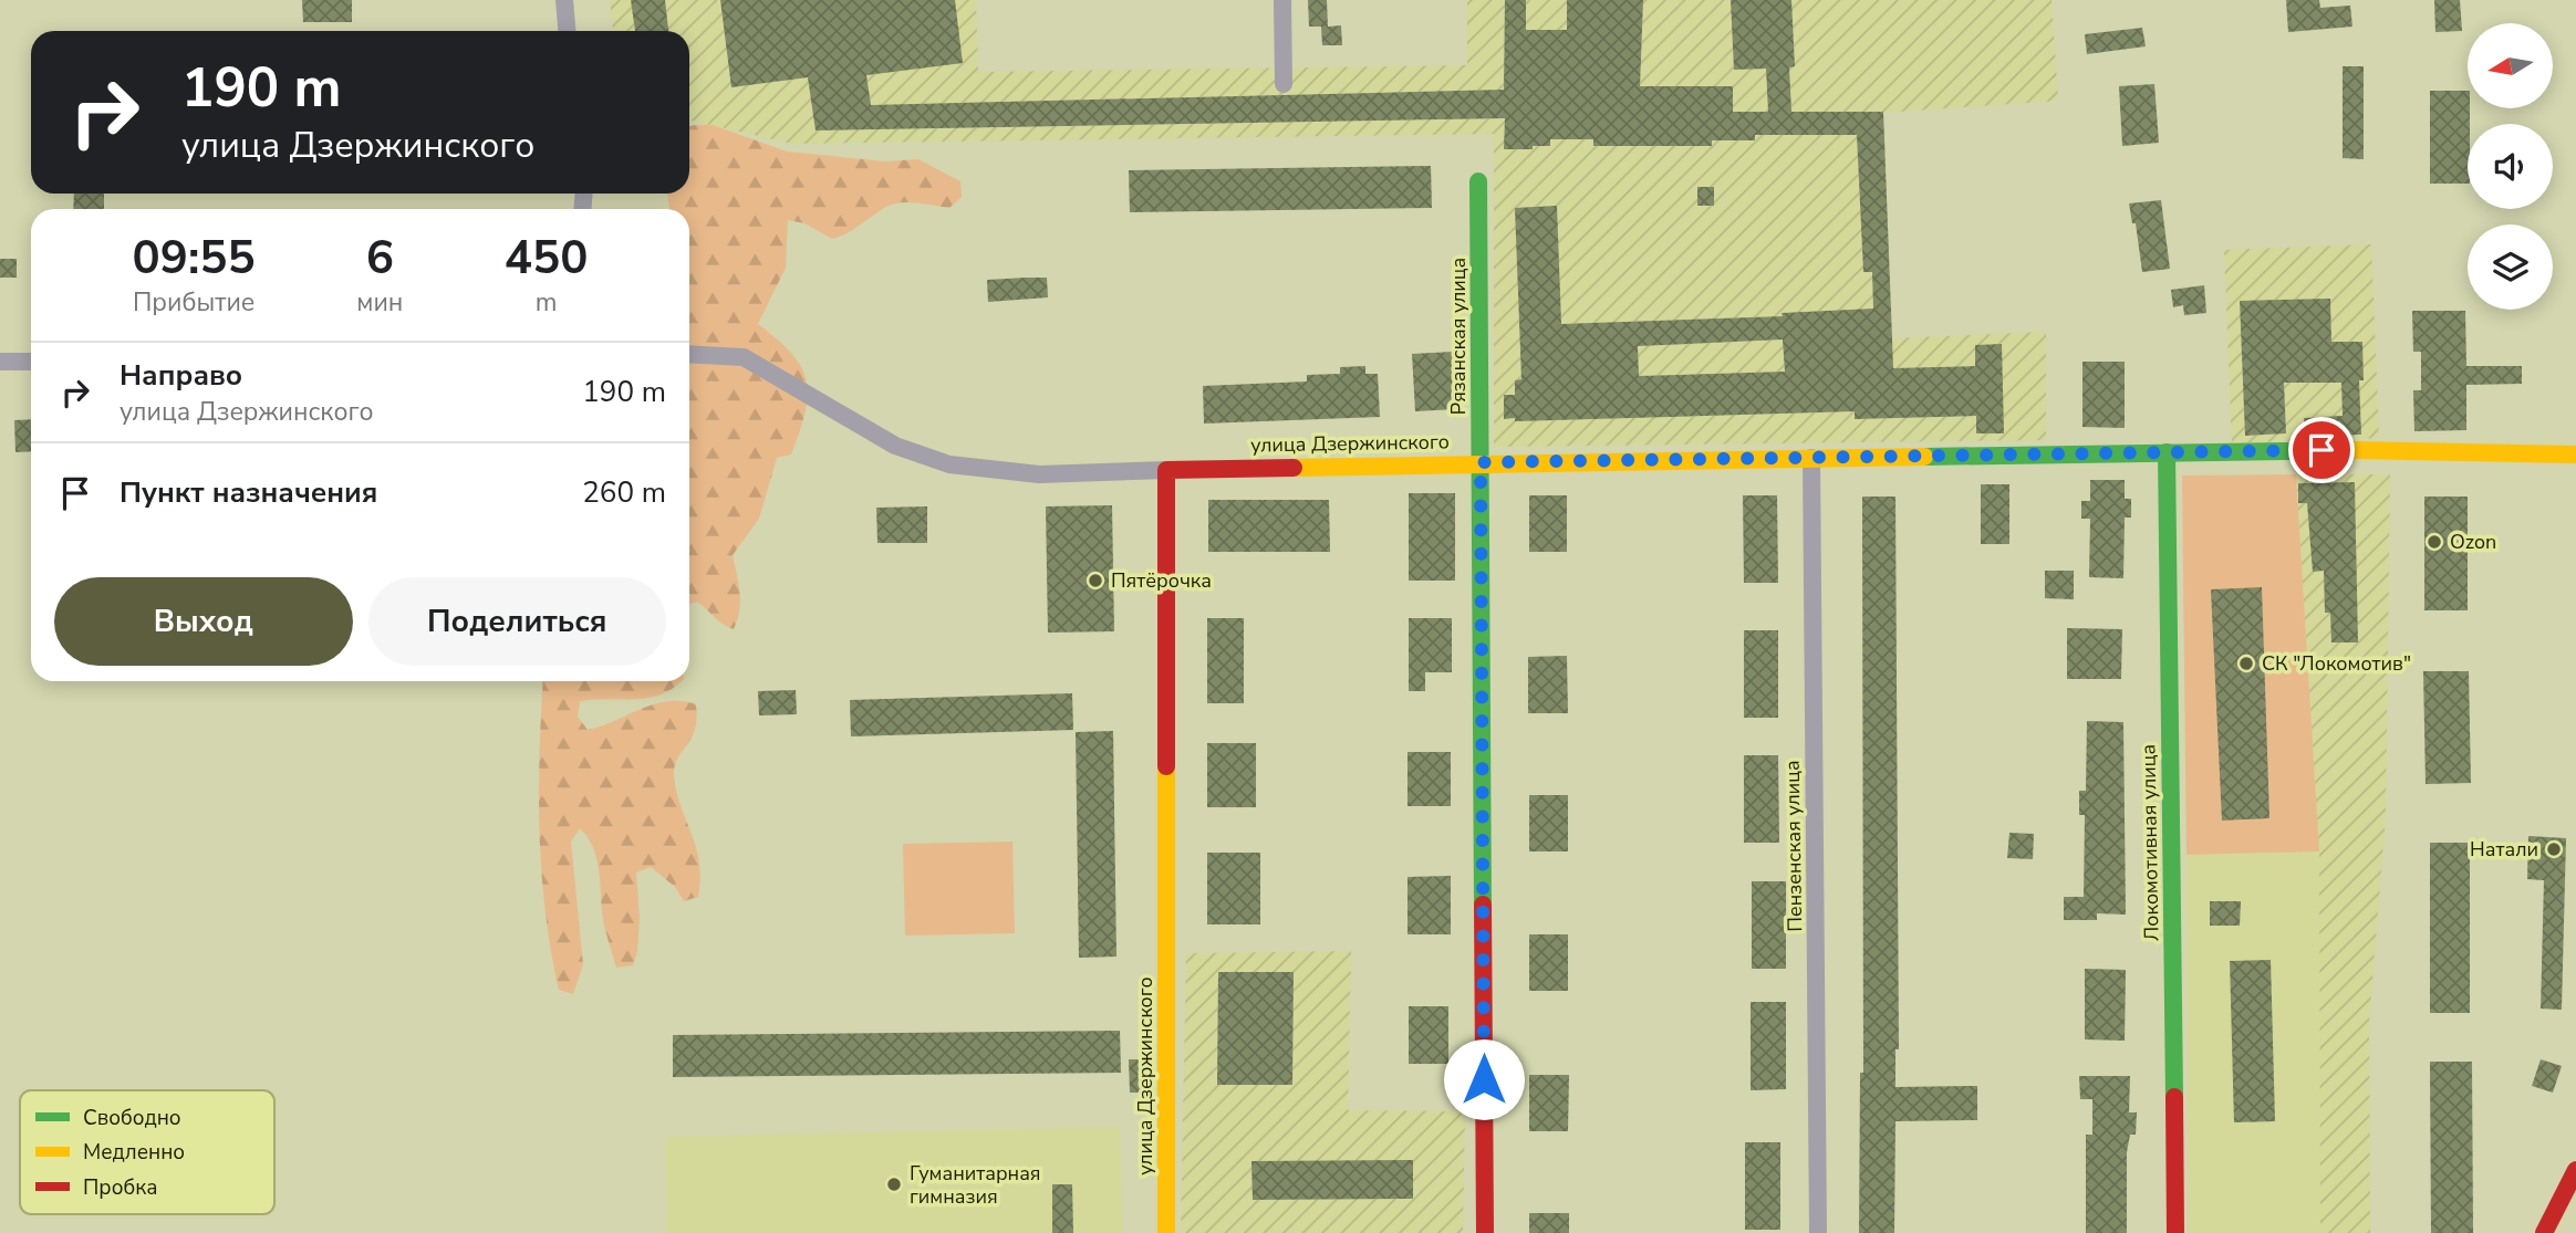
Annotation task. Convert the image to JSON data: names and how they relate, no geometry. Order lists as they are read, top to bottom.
{
  "streets": {
    "street": [
      "Рязанская улица",
      "улица Дзержинского",
      "Локомотивная улица",
      "Пензенская улица"
    ]
  },
  "crossings": [
    ["Рязанская улица", "улица Дзержинского"],
    ["улица Дзержинского", "Локомотивная улица"],
    ["улица Дзержинского", "Пензенская улица"]
  ],
  "places": [
    "Ozon",
    "Пятёрочка",
    "СК \"Локомотив\"",
    "Натали",
    "Гуманитарная гимназия"
  ],
  "legend": ["Свободно", "Медленно", "Пробка"],
  "north": "left",
  "page": {
    "turn": ["190 m", "улица Дзержинского"],
    "eta": [
      "09:55",
      "Прибытие",
      "6",
      "мин",
      "450",
      "m"
    ],
    "list": [
      {
        "name": "Направо",
        "note": "улица Дзержинского",
        "value": "190 m"
      },
      {
        "name": "Пункт назначения",
        "value": "260 m"
      }
    ],
    "buttons": ["Выход", "Поделиться"]
  }
}
